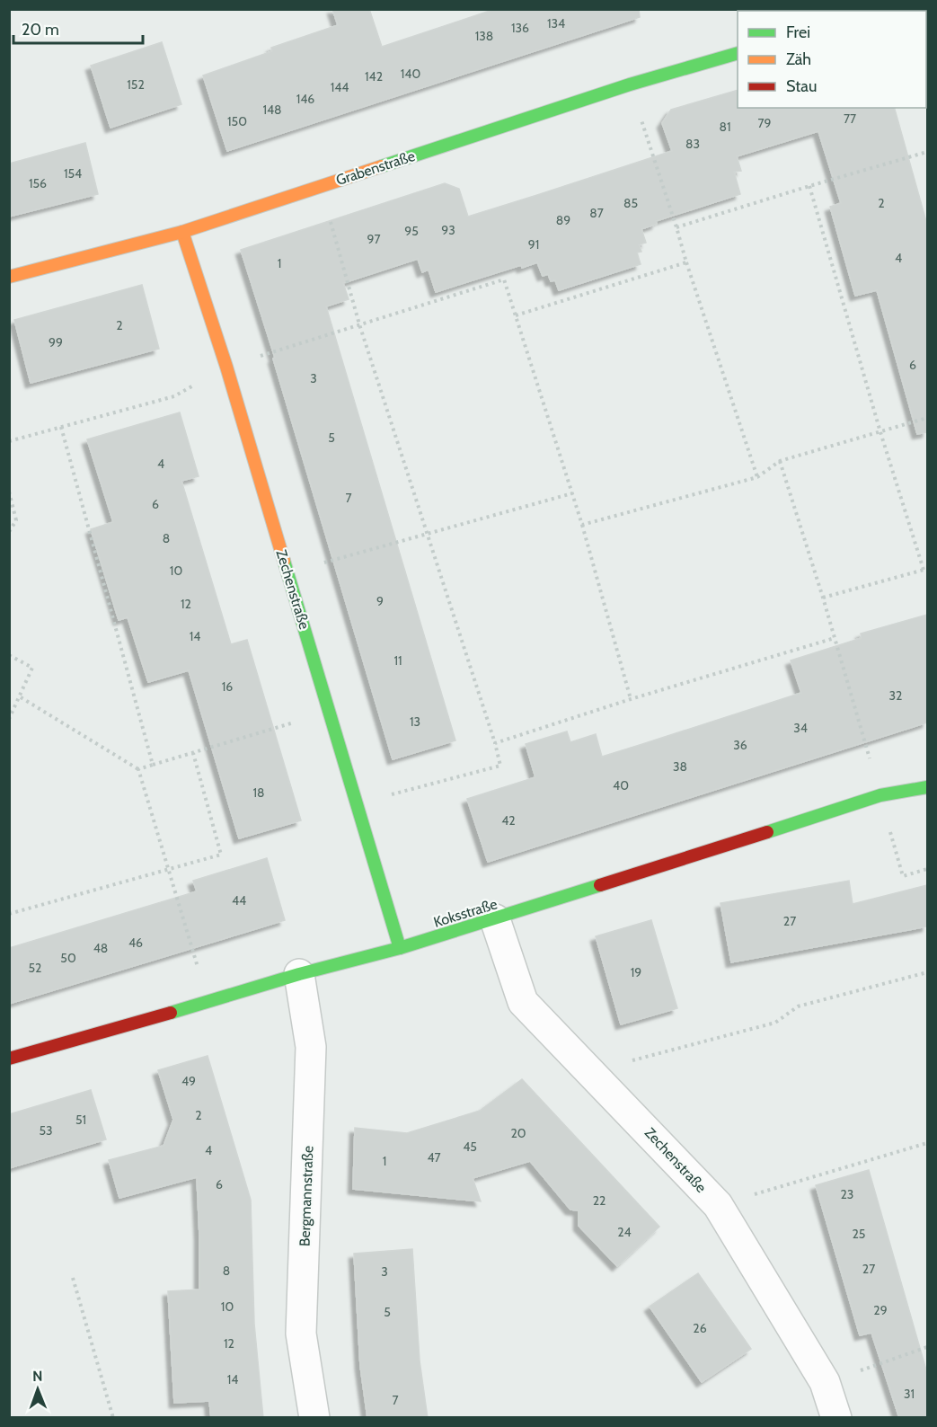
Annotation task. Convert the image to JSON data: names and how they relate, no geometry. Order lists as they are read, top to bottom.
{
  "streets": {
    "street": [
      "Grabenstraße",
      "Zechenstraße",
      "Koksstraße",
      "Bergmannstraße"
    ]
  },
  "crossings": [
    ["Grabenstraße", "Zechenstraße"],
    ["Zechenstraße", "Koksstraße"],
    ["Koksstraße", "Bergmannstraße"]
  ],
  "house_numbers": [
    "134",
    "136",
    "138",
    "140",
    "142",
    "152",
    "144",
    "146",
    "148",
    "77",
    "150",
    "79",
    "81",
    "83",
    "154",
    "156",
    "85",
    "2",
    "87",
    "89",
    "93",
    "95",
    "97",
    "91",
    "4",
    "1",
    "2",
    "99",
    "6",
    "3",
    "5",
    "4",
    "7",
    "6",
    "8",
    "10",
    "9",
    "12",
    "14",
    "11",
    "16",
    "32",
    "13",
    "34",
    "36",
    "38",
    "40",
    "18",
    "42",
    "44",
    "27",
    "46",
    "48",
    "50",
    "52",
    "19",
    "49",
    "2",
    "51",
    "53",
    "20",
    "45",
    "4",
    "47",
    "1",
    "6",
    "23",
    "22",
    "24",
    "25",
    "27",
    "8",
    "3",
    "10",
    "29",
    "5",
    "26",
    "12",
    "14",
    "31",
    "7"
  ],
  "legend": ["Frei", "Zäh", "Stau"],
  "scale_bar": "20 m",
  "north": "top"
}
